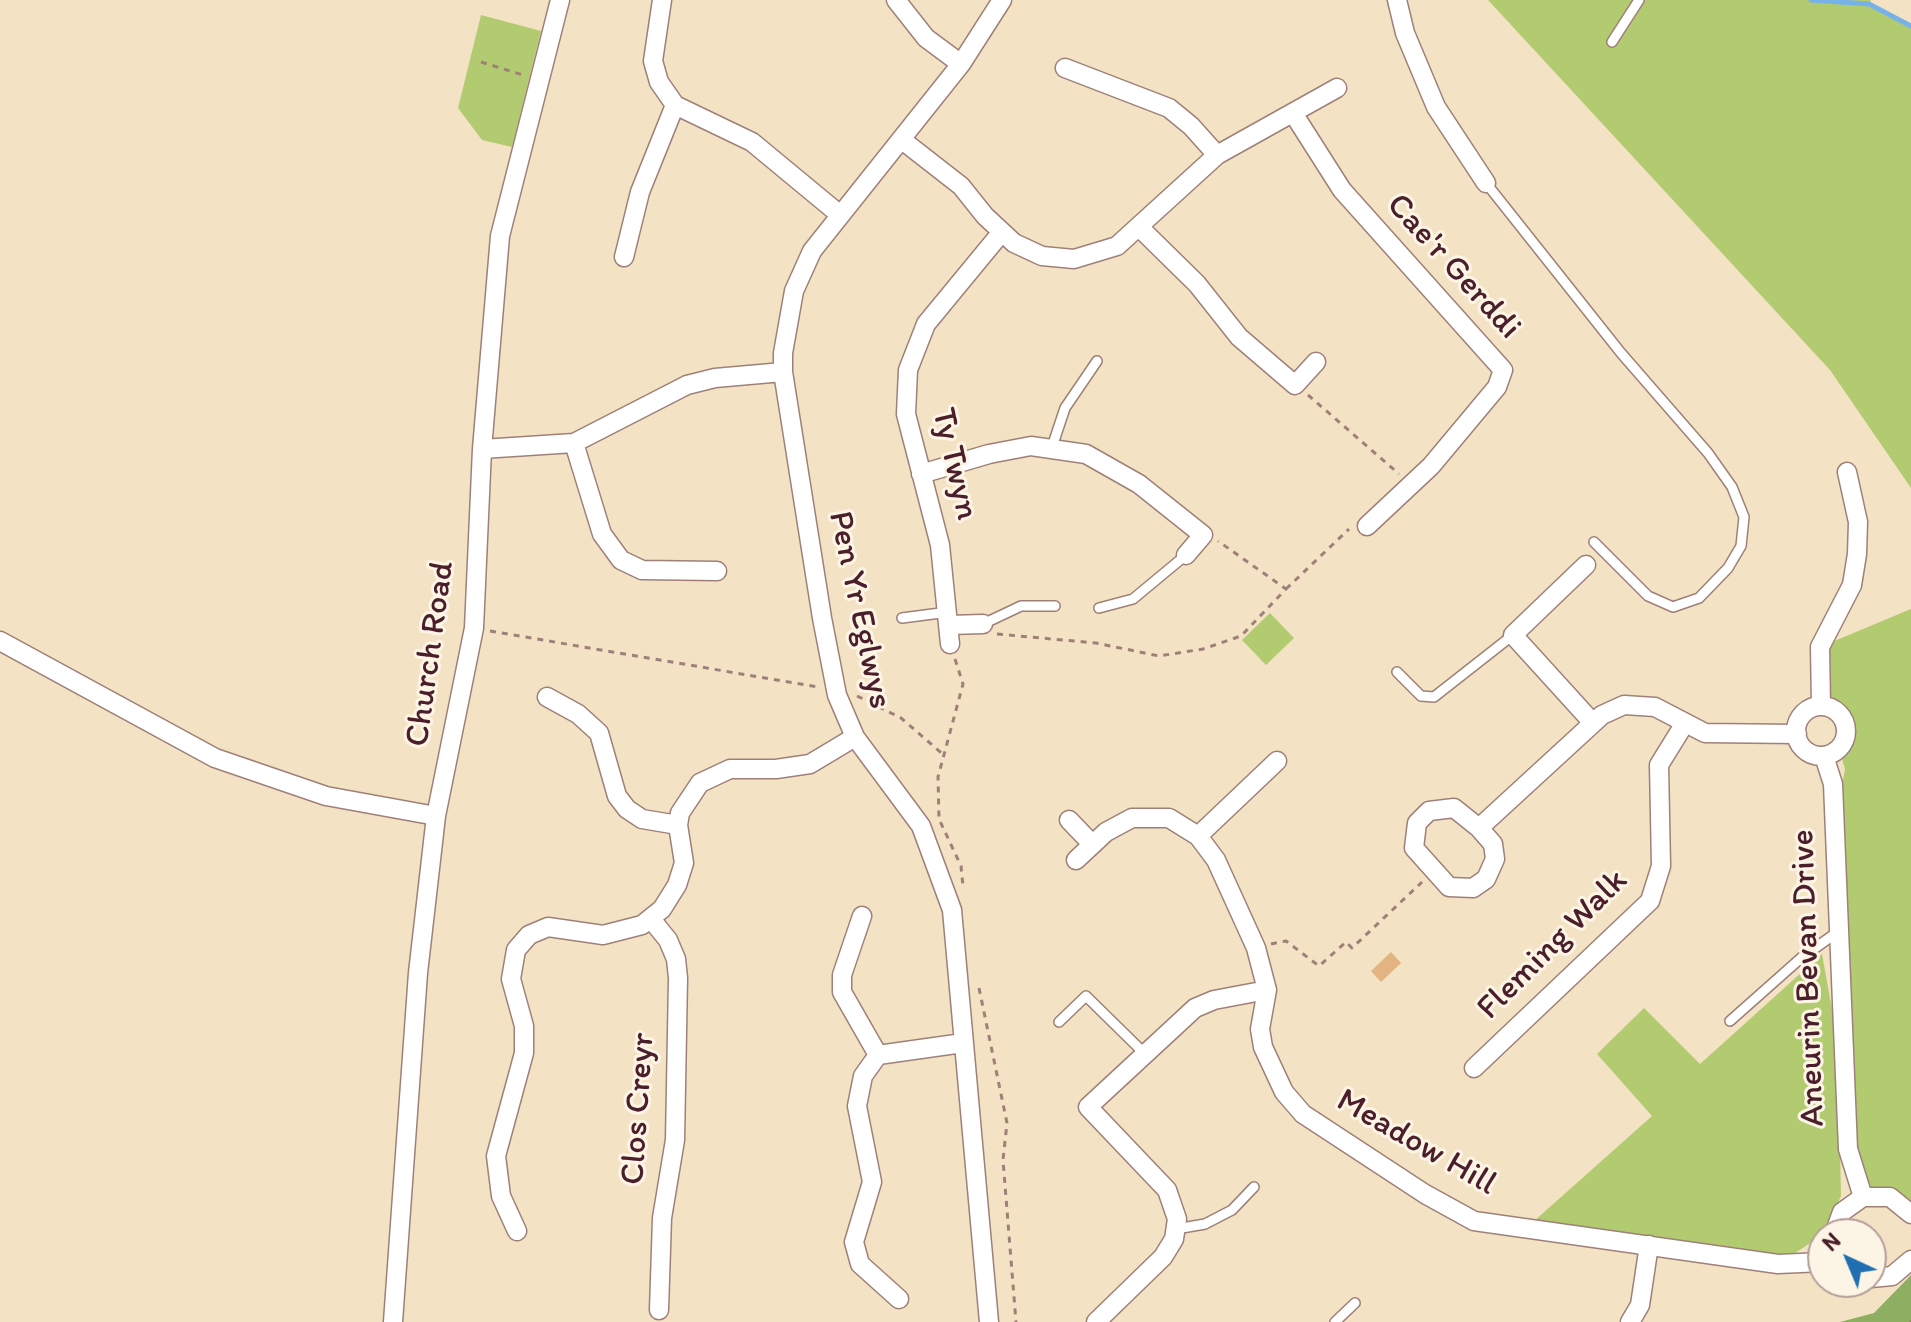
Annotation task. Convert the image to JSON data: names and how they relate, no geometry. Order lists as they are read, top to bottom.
{
  "streets": {
    "street": [
      "Cae'r Gerddi",
      "Ty Twyn",
      "Pen Yr Eglwys",
      "Church Road",
      "Fleming Walk",
      "Aneurin Bevan Drive",
      "Clos Creyr",
      "Meadow Hill"
    ]
  },
  "north": "top left"
}
